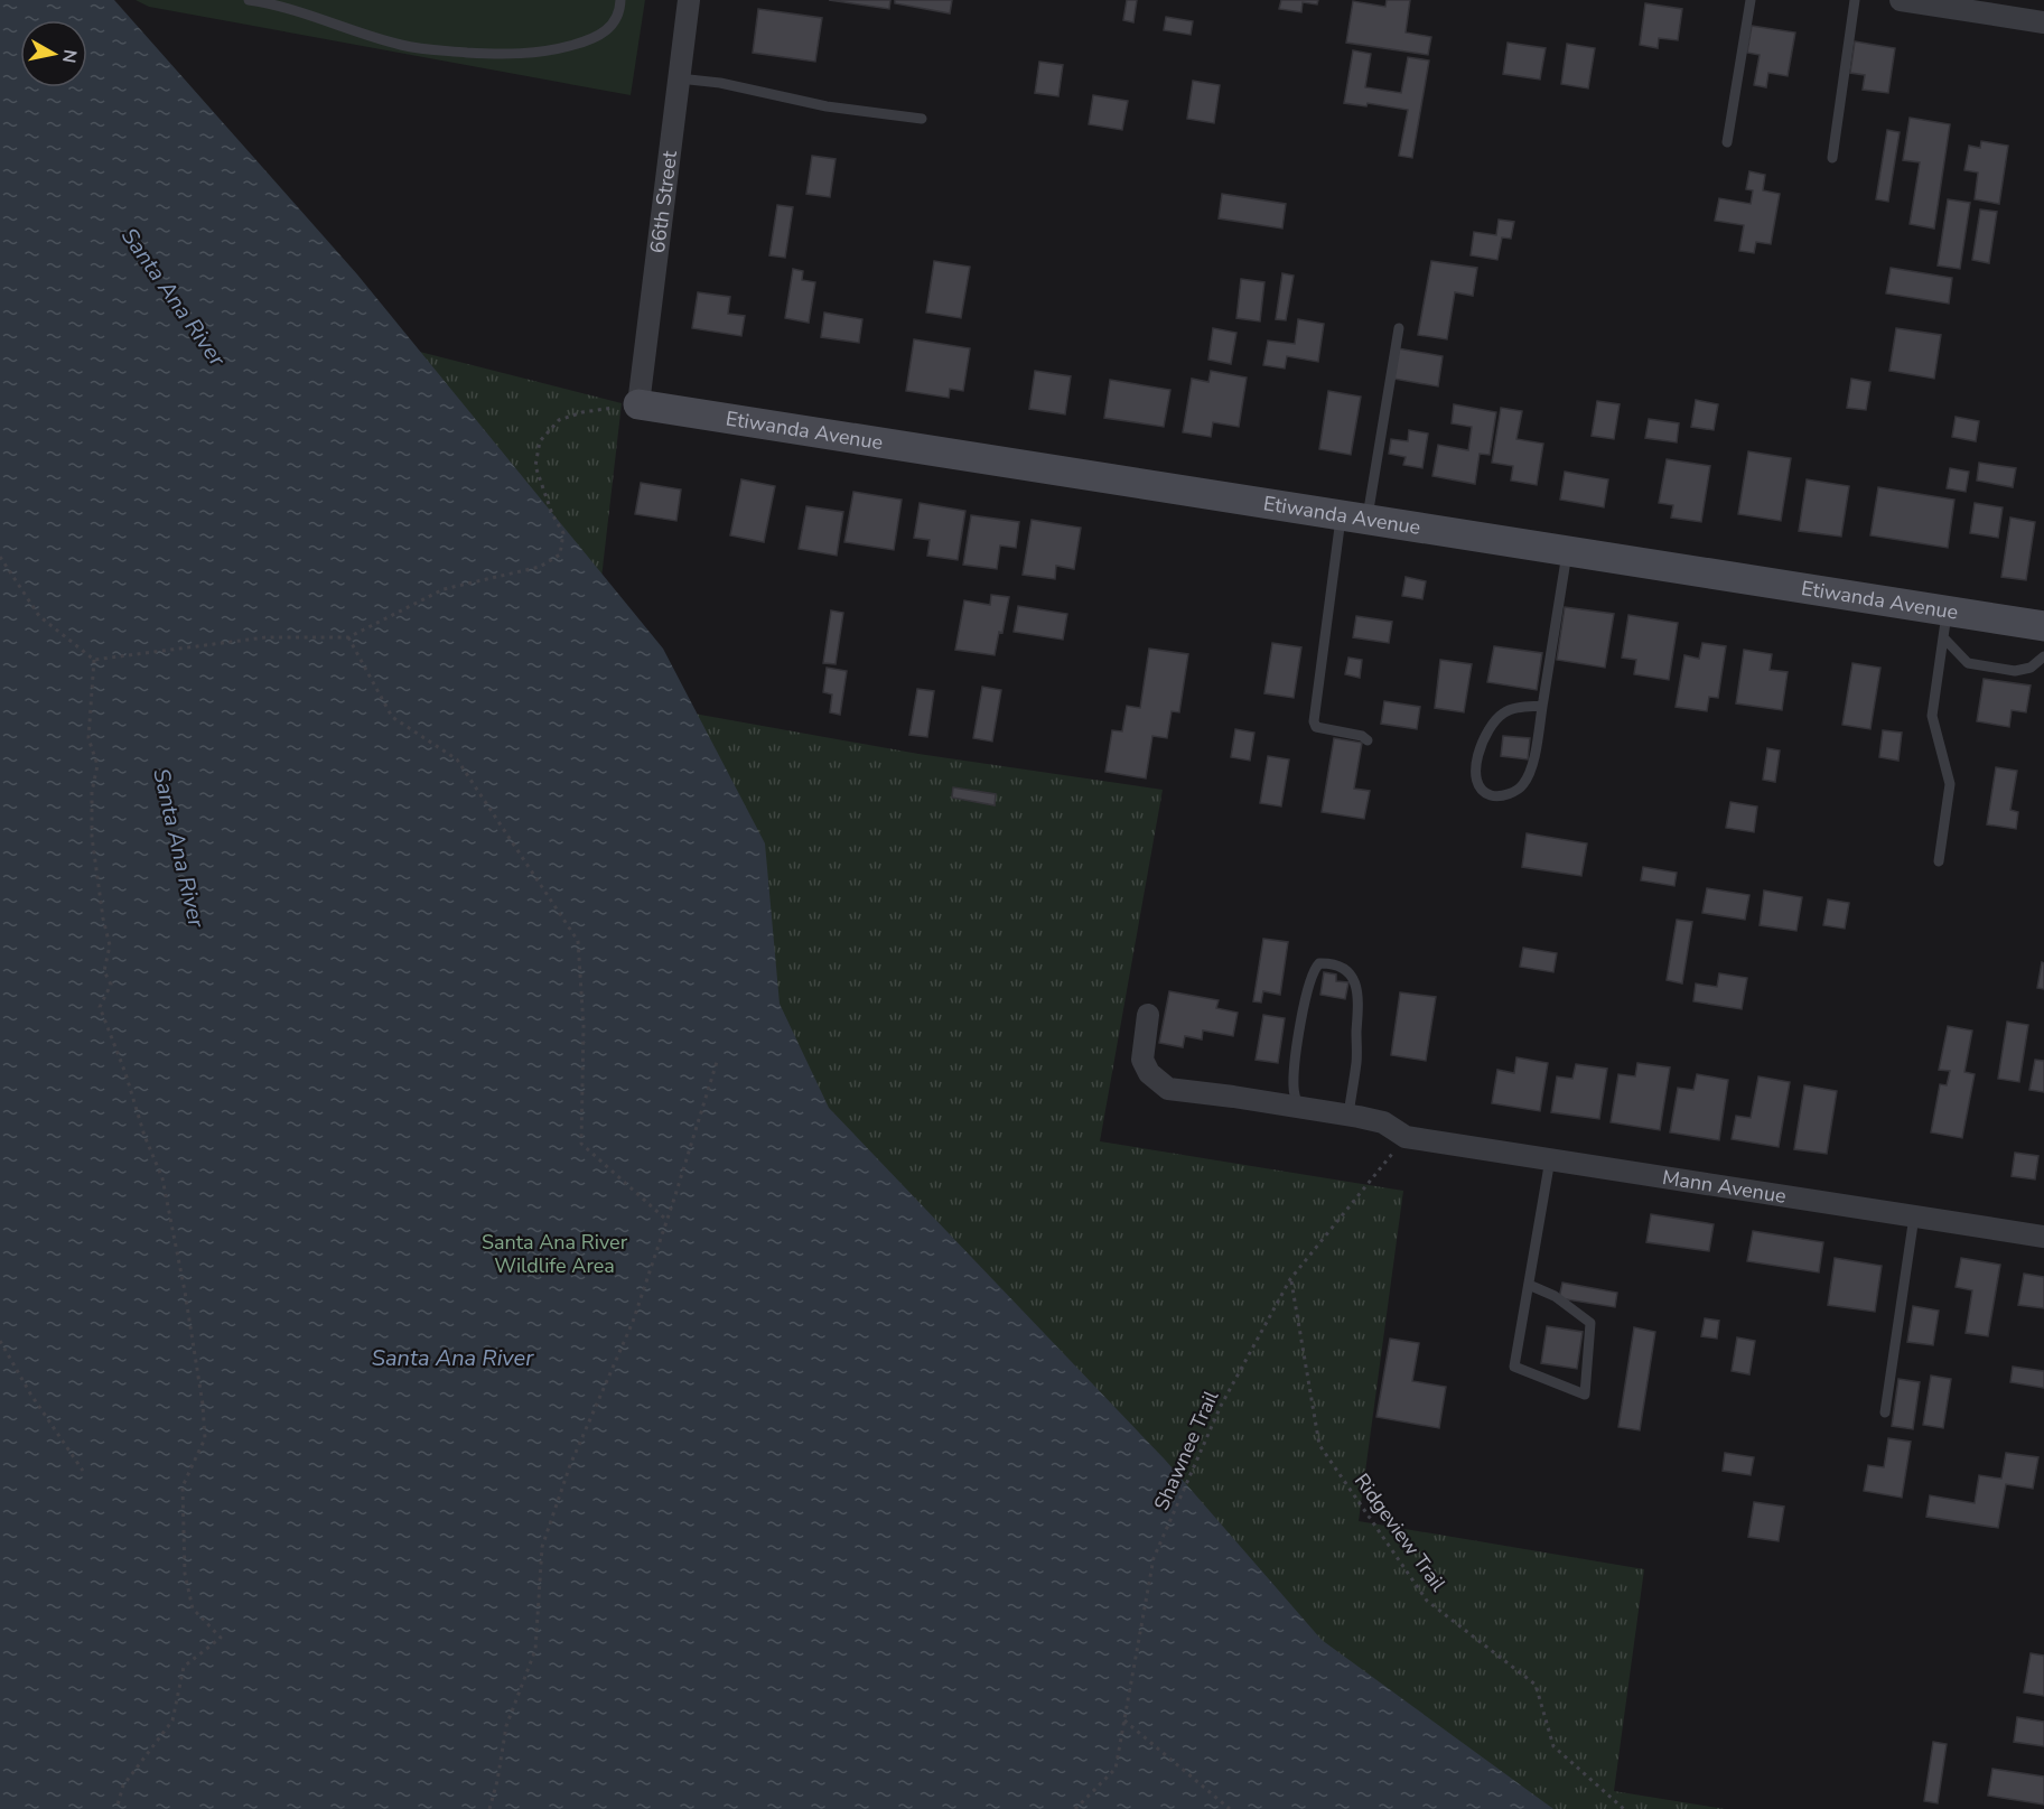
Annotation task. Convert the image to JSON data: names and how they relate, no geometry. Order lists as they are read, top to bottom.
{
  "streets": {
    "street": ["66th Street", "Etiwanda Avenue", "Mann Avenue"],
    "path": ["Shawnee Trail", "Ridgeview Trail"]
  },
  "crossings": [
    ["66th Street", "Etiwanda Avenue"],
    ["Mann Avenue", "Shawnee Trail"],
    ["Shawnee Trail", "Ridgeview Trail"]
  ],
  "water": ["Santa Ana River"],
  "parks": ["Santa Ana River Wildlife Area"],
  "north": "right"
}
